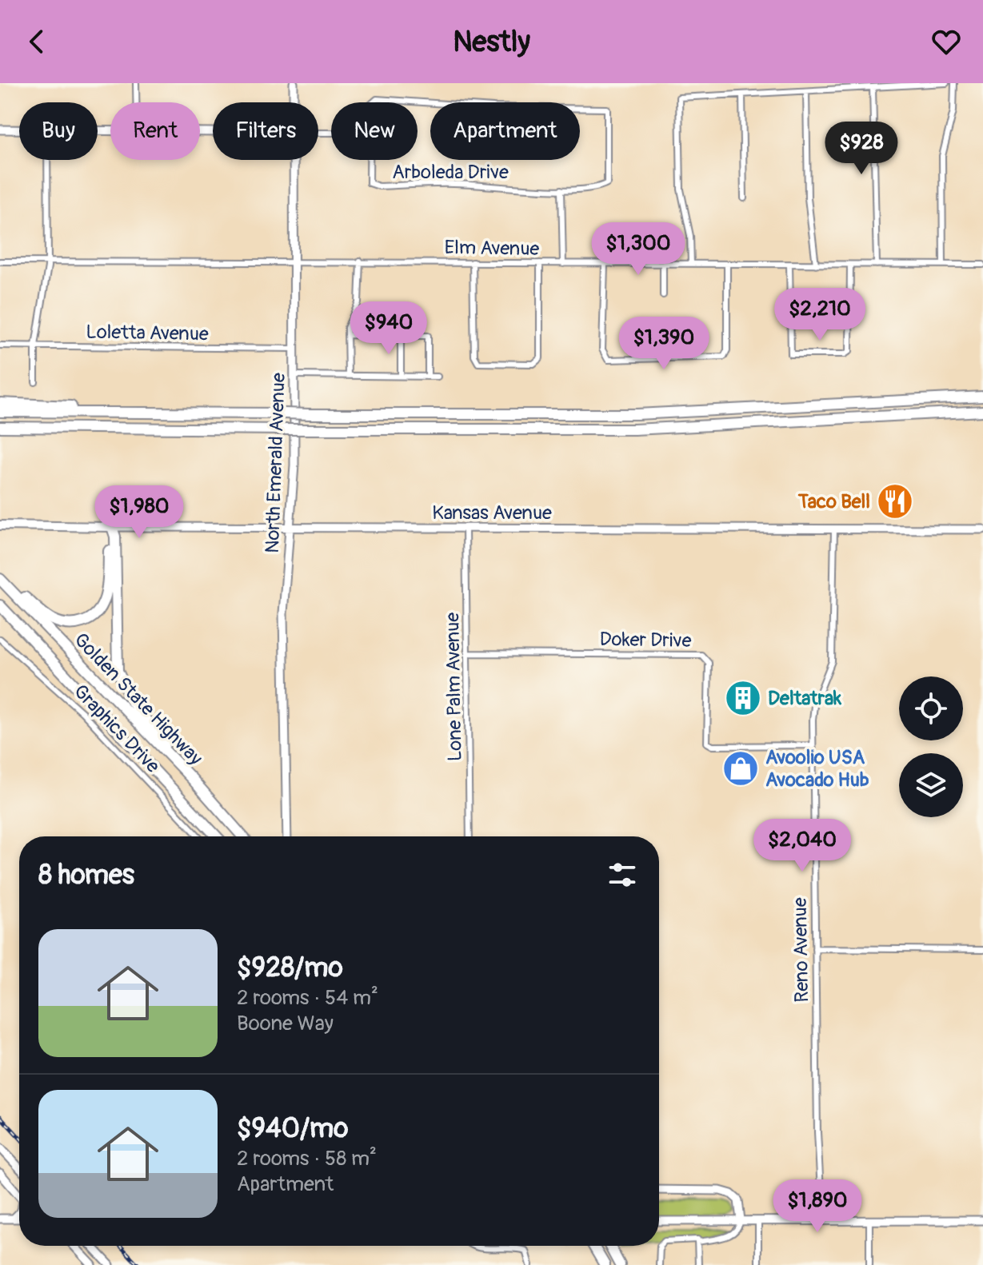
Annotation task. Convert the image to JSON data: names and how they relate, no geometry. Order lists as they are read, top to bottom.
{
  "streets": {
    "highway": ["Golden State Highway"],
    "main road": ["Kansas Avenue"],
    "street": [
      "Arboleda Drive",
      "Elm Avenue",
      "Loletta Avenue",
      "North Emerald Avenue",
      "Doker Drive",
      "Lone Palm Avenue",
      "Graphics Drive",
      "Reno Avenue"
    ]
  },
  "crossings": [
    ["Elm Avenue", "North Emerald Avenue"],
    ["Loletta Avenue", "North Emerald Avenue"],
    ["North Emerald Avenue", "Kansas Avenue"],
    ["Kansas Avenue", "Lone Palm Avenue"],
    ["Kansas Avenue", "Reno Avenue"],
    ["Doker Drive", "Lone Palm Avenue"],
    ["Doker Drive", "Reno Avenue"]
  ],
  "places": {
    "restaurant": ["Taco Bell"],
    "building": ["Deltatrak"],
    "shop": ["Avoolio USA Avocado Hub"]
  },
  "page": {
    "header": "Nestly",
    "chip": [
      "Buy",
      "Rent",
      "Filters",
      "New",
      "Apartment"
    ],
    "price": [
      "$928",
      "$1,300",
      "$2,210",
      "$940",
      "$1,390",
      "$1,980",
      "$2,040",
      "$1,890"
    ],
    "heading": "8 homes",
    "list": [
      {
        "name": "$928/mo",
        "note": "2 rooms · 54 m² · Boone Way"
      },
      {
        "name": "$940/mo",
        "note": "2 rooms · 58 m² · Apartment"
      }
    ]
  }
}
